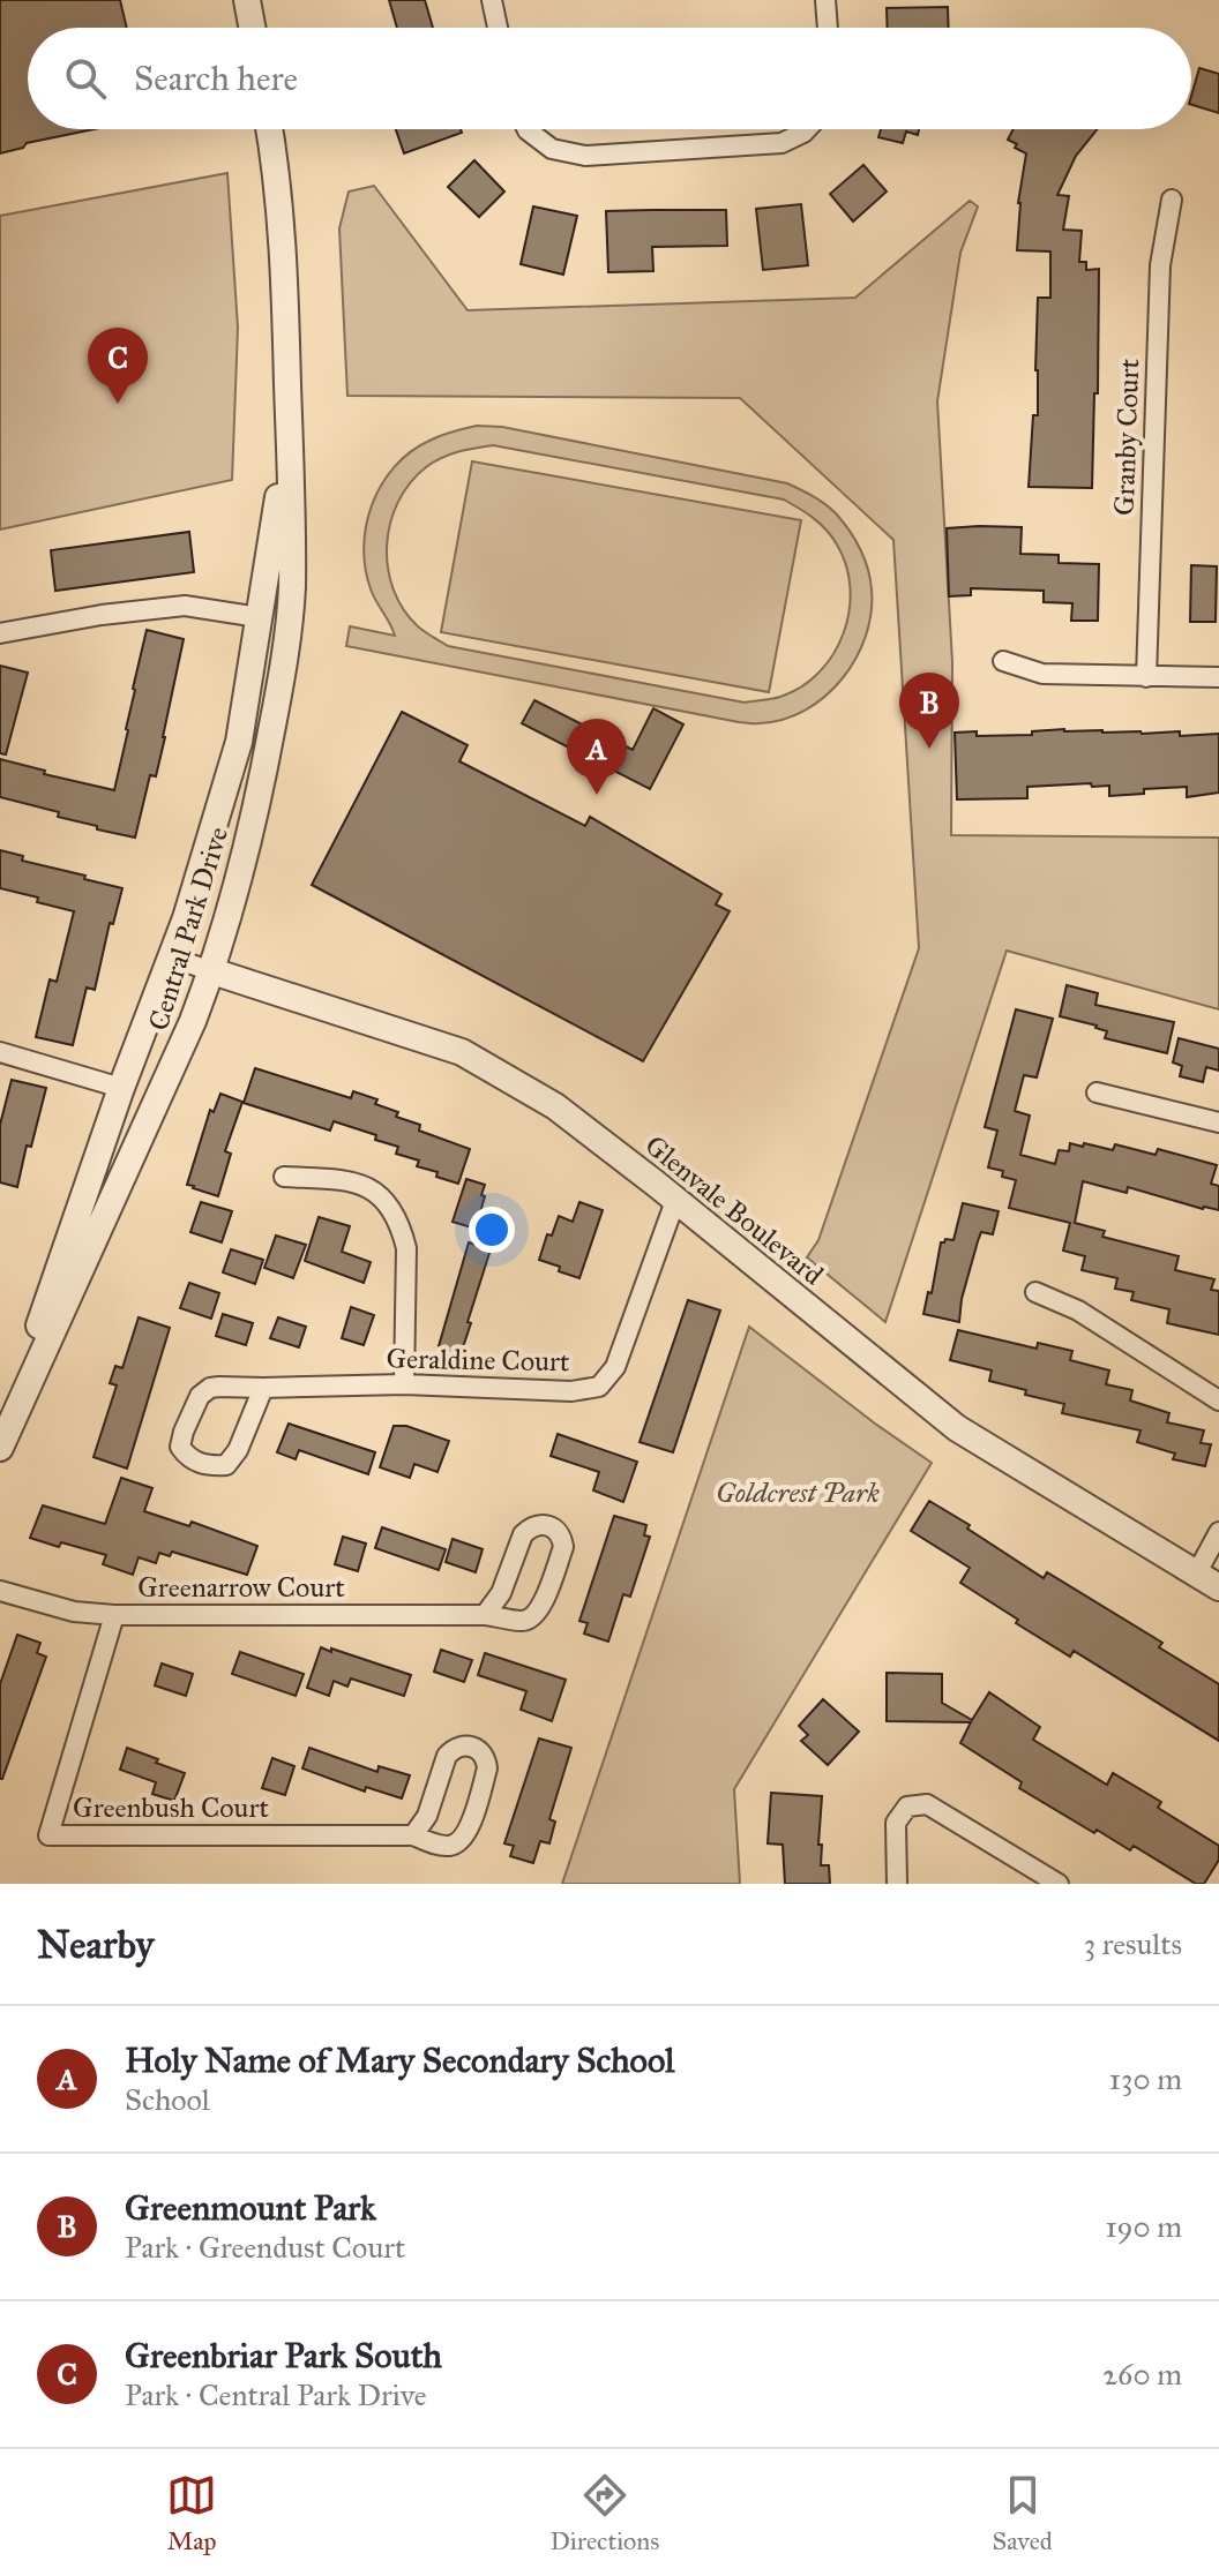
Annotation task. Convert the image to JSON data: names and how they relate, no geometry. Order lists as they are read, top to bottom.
{
  "streets": {
    "street": [
      "Granby Court",
      "Central Park Drive",
      "Glenvale Boulevard",
      "Geraldine Court",
      "Greenarrow Court",
      "Greenbush Court"
    ]
  },
  "crossings": [
    ["Central Park Drive", "Glenvale Boulevard"],
    ["Glenvale Boulevard", "Geraldine Court"],
    ["Greenarrow Court", "Greenbush Court"]
  ],
  "parks": ["Goldcrest Park"],
  "page": {
    "search": "Search here",
    "pins": ["C", "B", "A"],
    "heading": ["Nearby", "3 results"],
    "list": [
      {
        "mark": "A",
        "name": "Holy Name of Mary Secondary School",
        "note": "School",
        "value": "130 m"
      },
      {
        "mark": "B",
        "name": "Greenmount Park",
        "note": "Park · Greendust Court",
        "value": "190 m"
      },
      {
        "mark": "C",
        "name": "Greenbriar Park South",
        "note": "Park · Central Park Drive",
        "value": "260 m"
      }
    ],
    "nav": ["Map", "Directions", "Saved"]
  }
}
